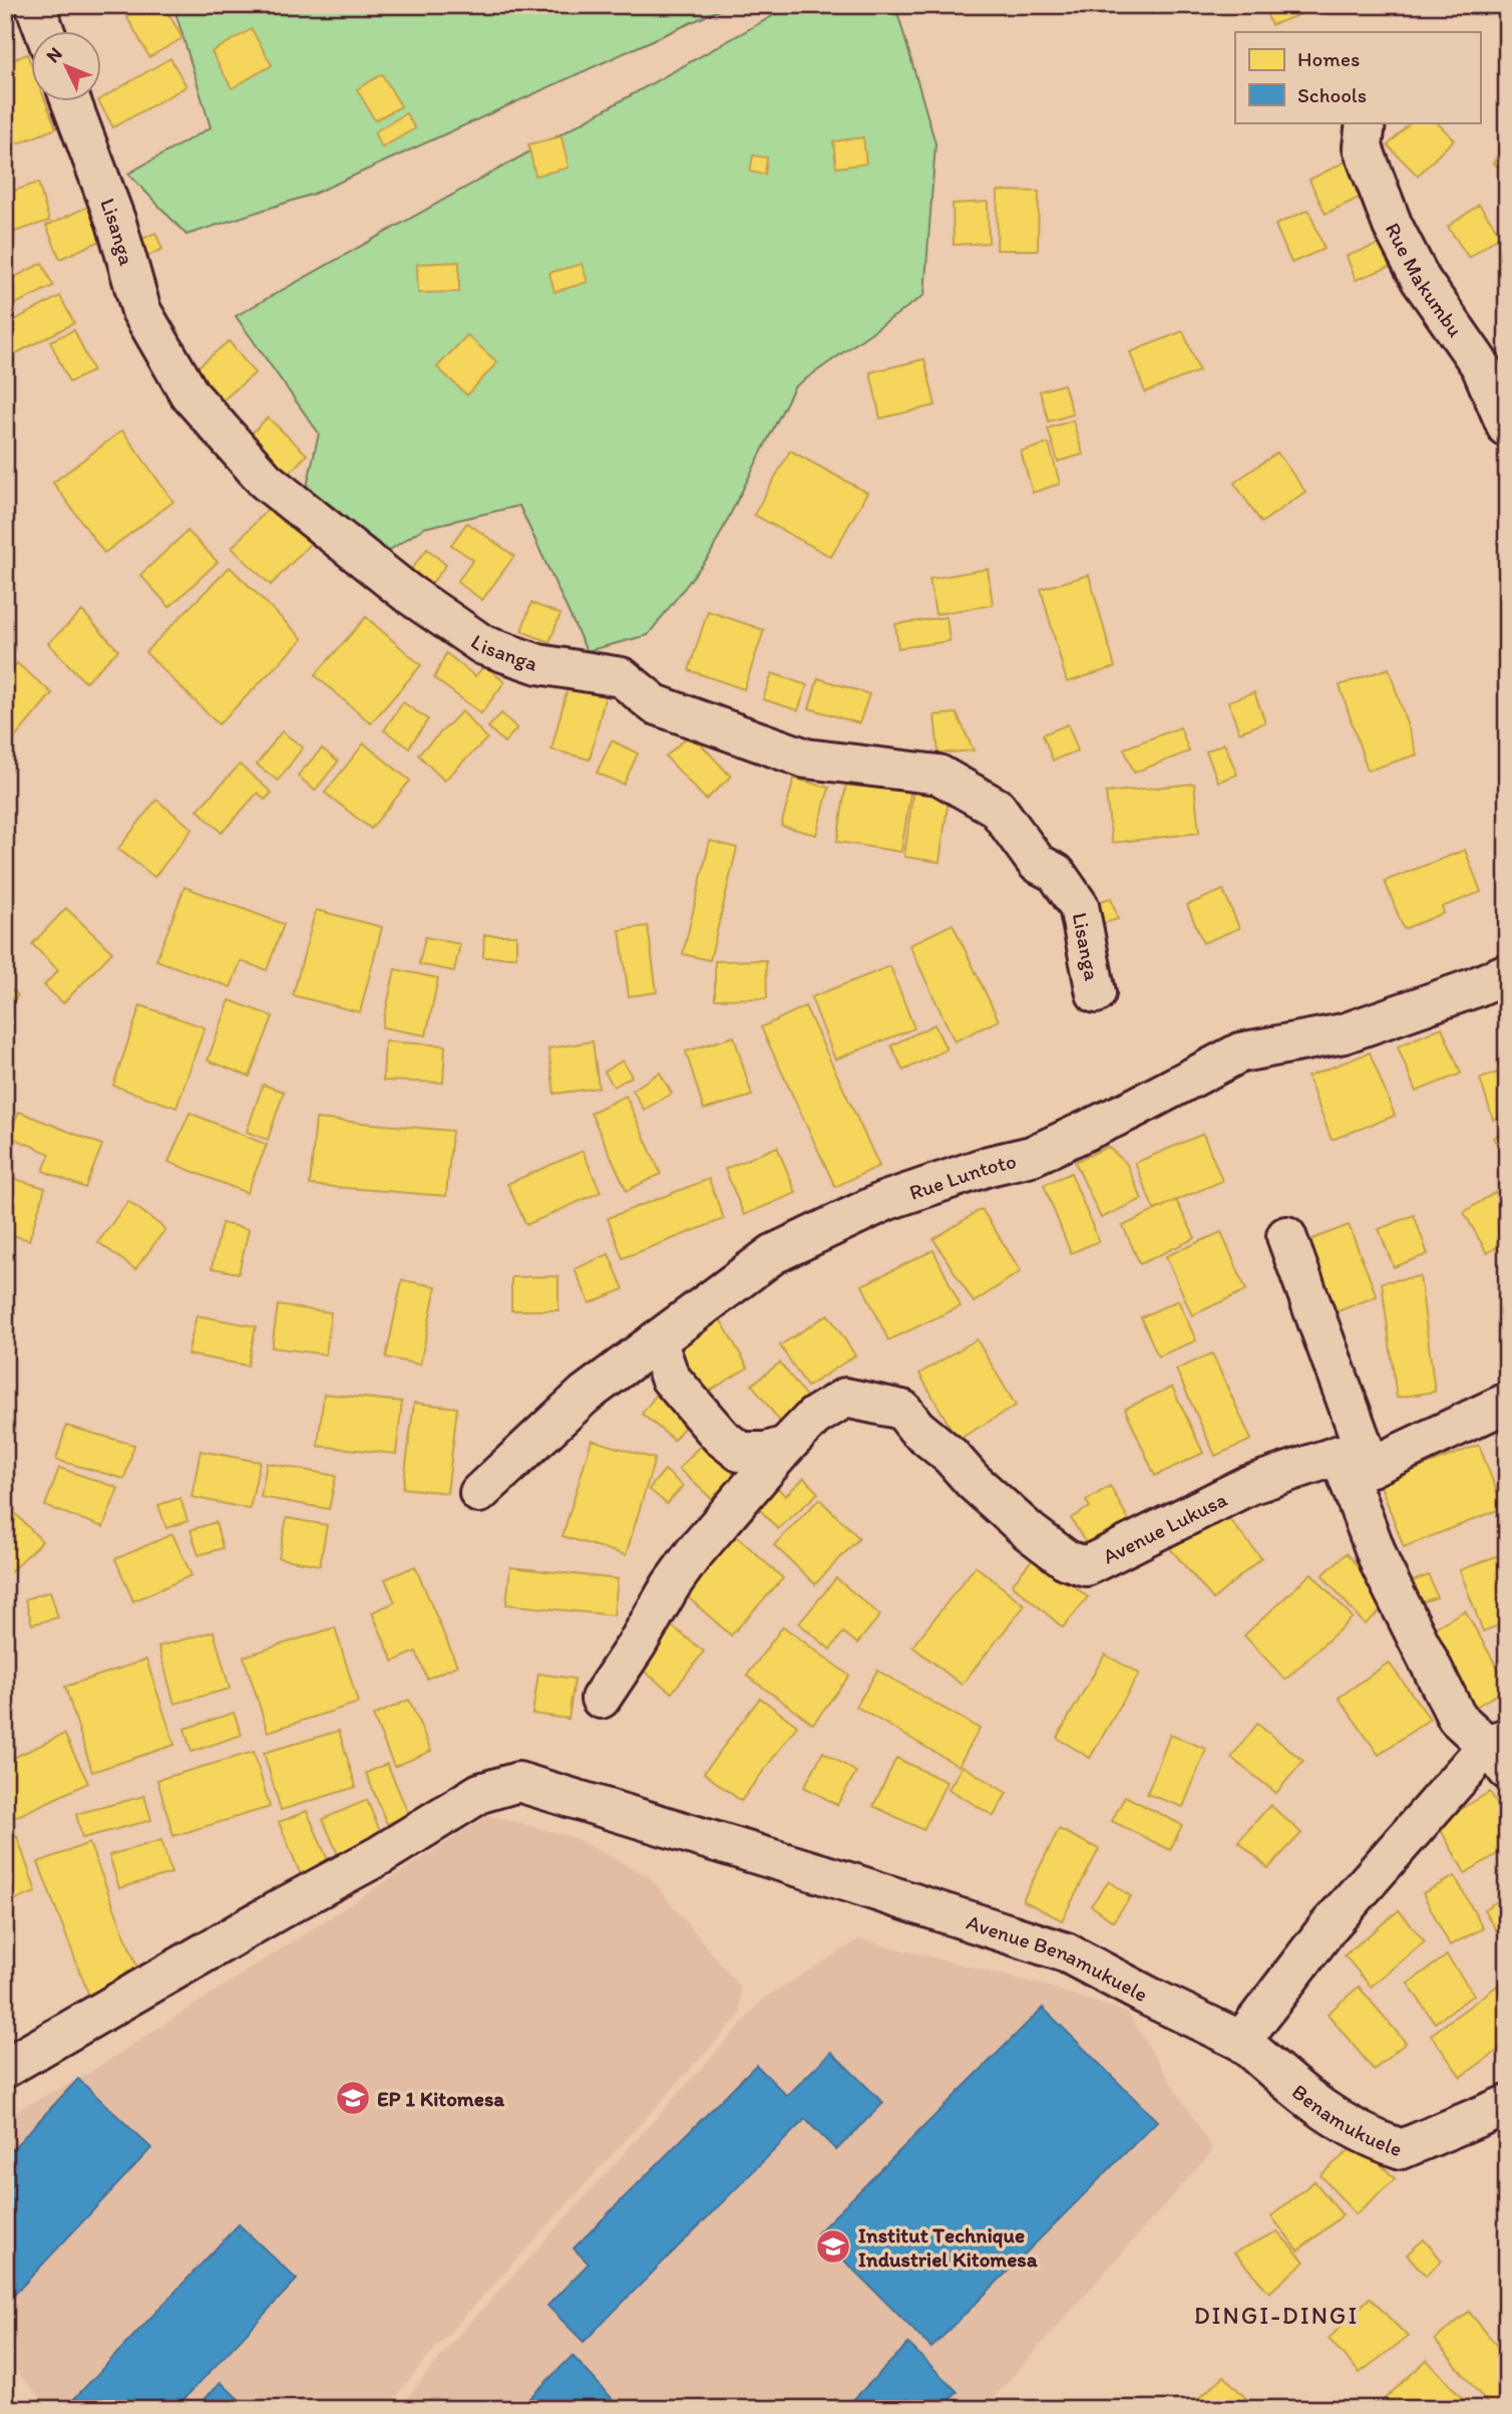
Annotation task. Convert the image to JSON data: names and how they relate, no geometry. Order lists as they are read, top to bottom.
{
  "streets": {
    "street": [
      "Lisanga",
      "Rue Makumbu",
      "Rue Luntoto",
      "Avenue Lukusa",
      "Avenue Benamukuele",
      "Benamukuele"
    ]
  },
  "crossings": [
    ["Avenue Benamukuele", "Benamukuele"]
  ],
  "districts": ["DINGI-DINGI"],
  "places": {
    "school or university": ["EP 1 Kitomesa", "Institut Technique Industriel Kitomesa"]
  },
  "legend": ["Homes", "Schools"],
  "north": "top left"
}
